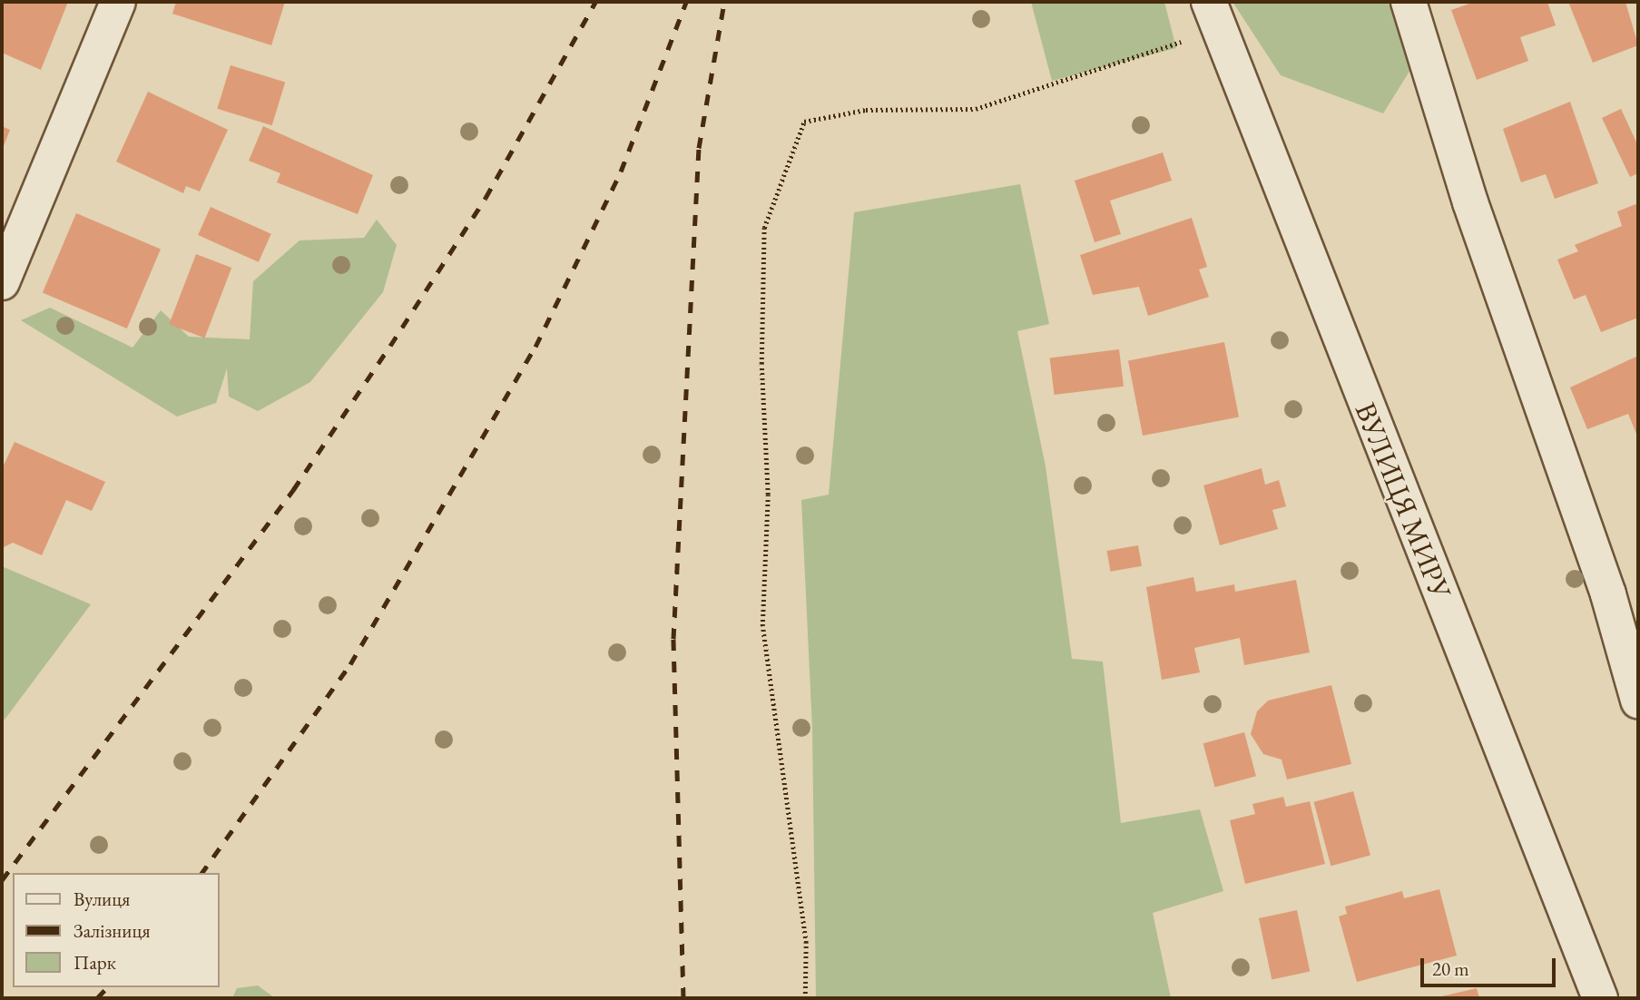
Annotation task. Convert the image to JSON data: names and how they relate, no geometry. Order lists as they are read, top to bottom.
{
  "streets": {
    "street": ["ВУЛИЦЯ МИРУ"]
  },
  "legend": ["Вулиця", "Залізниця", "Парк"],
  "scale_bar": "20 m"
}
